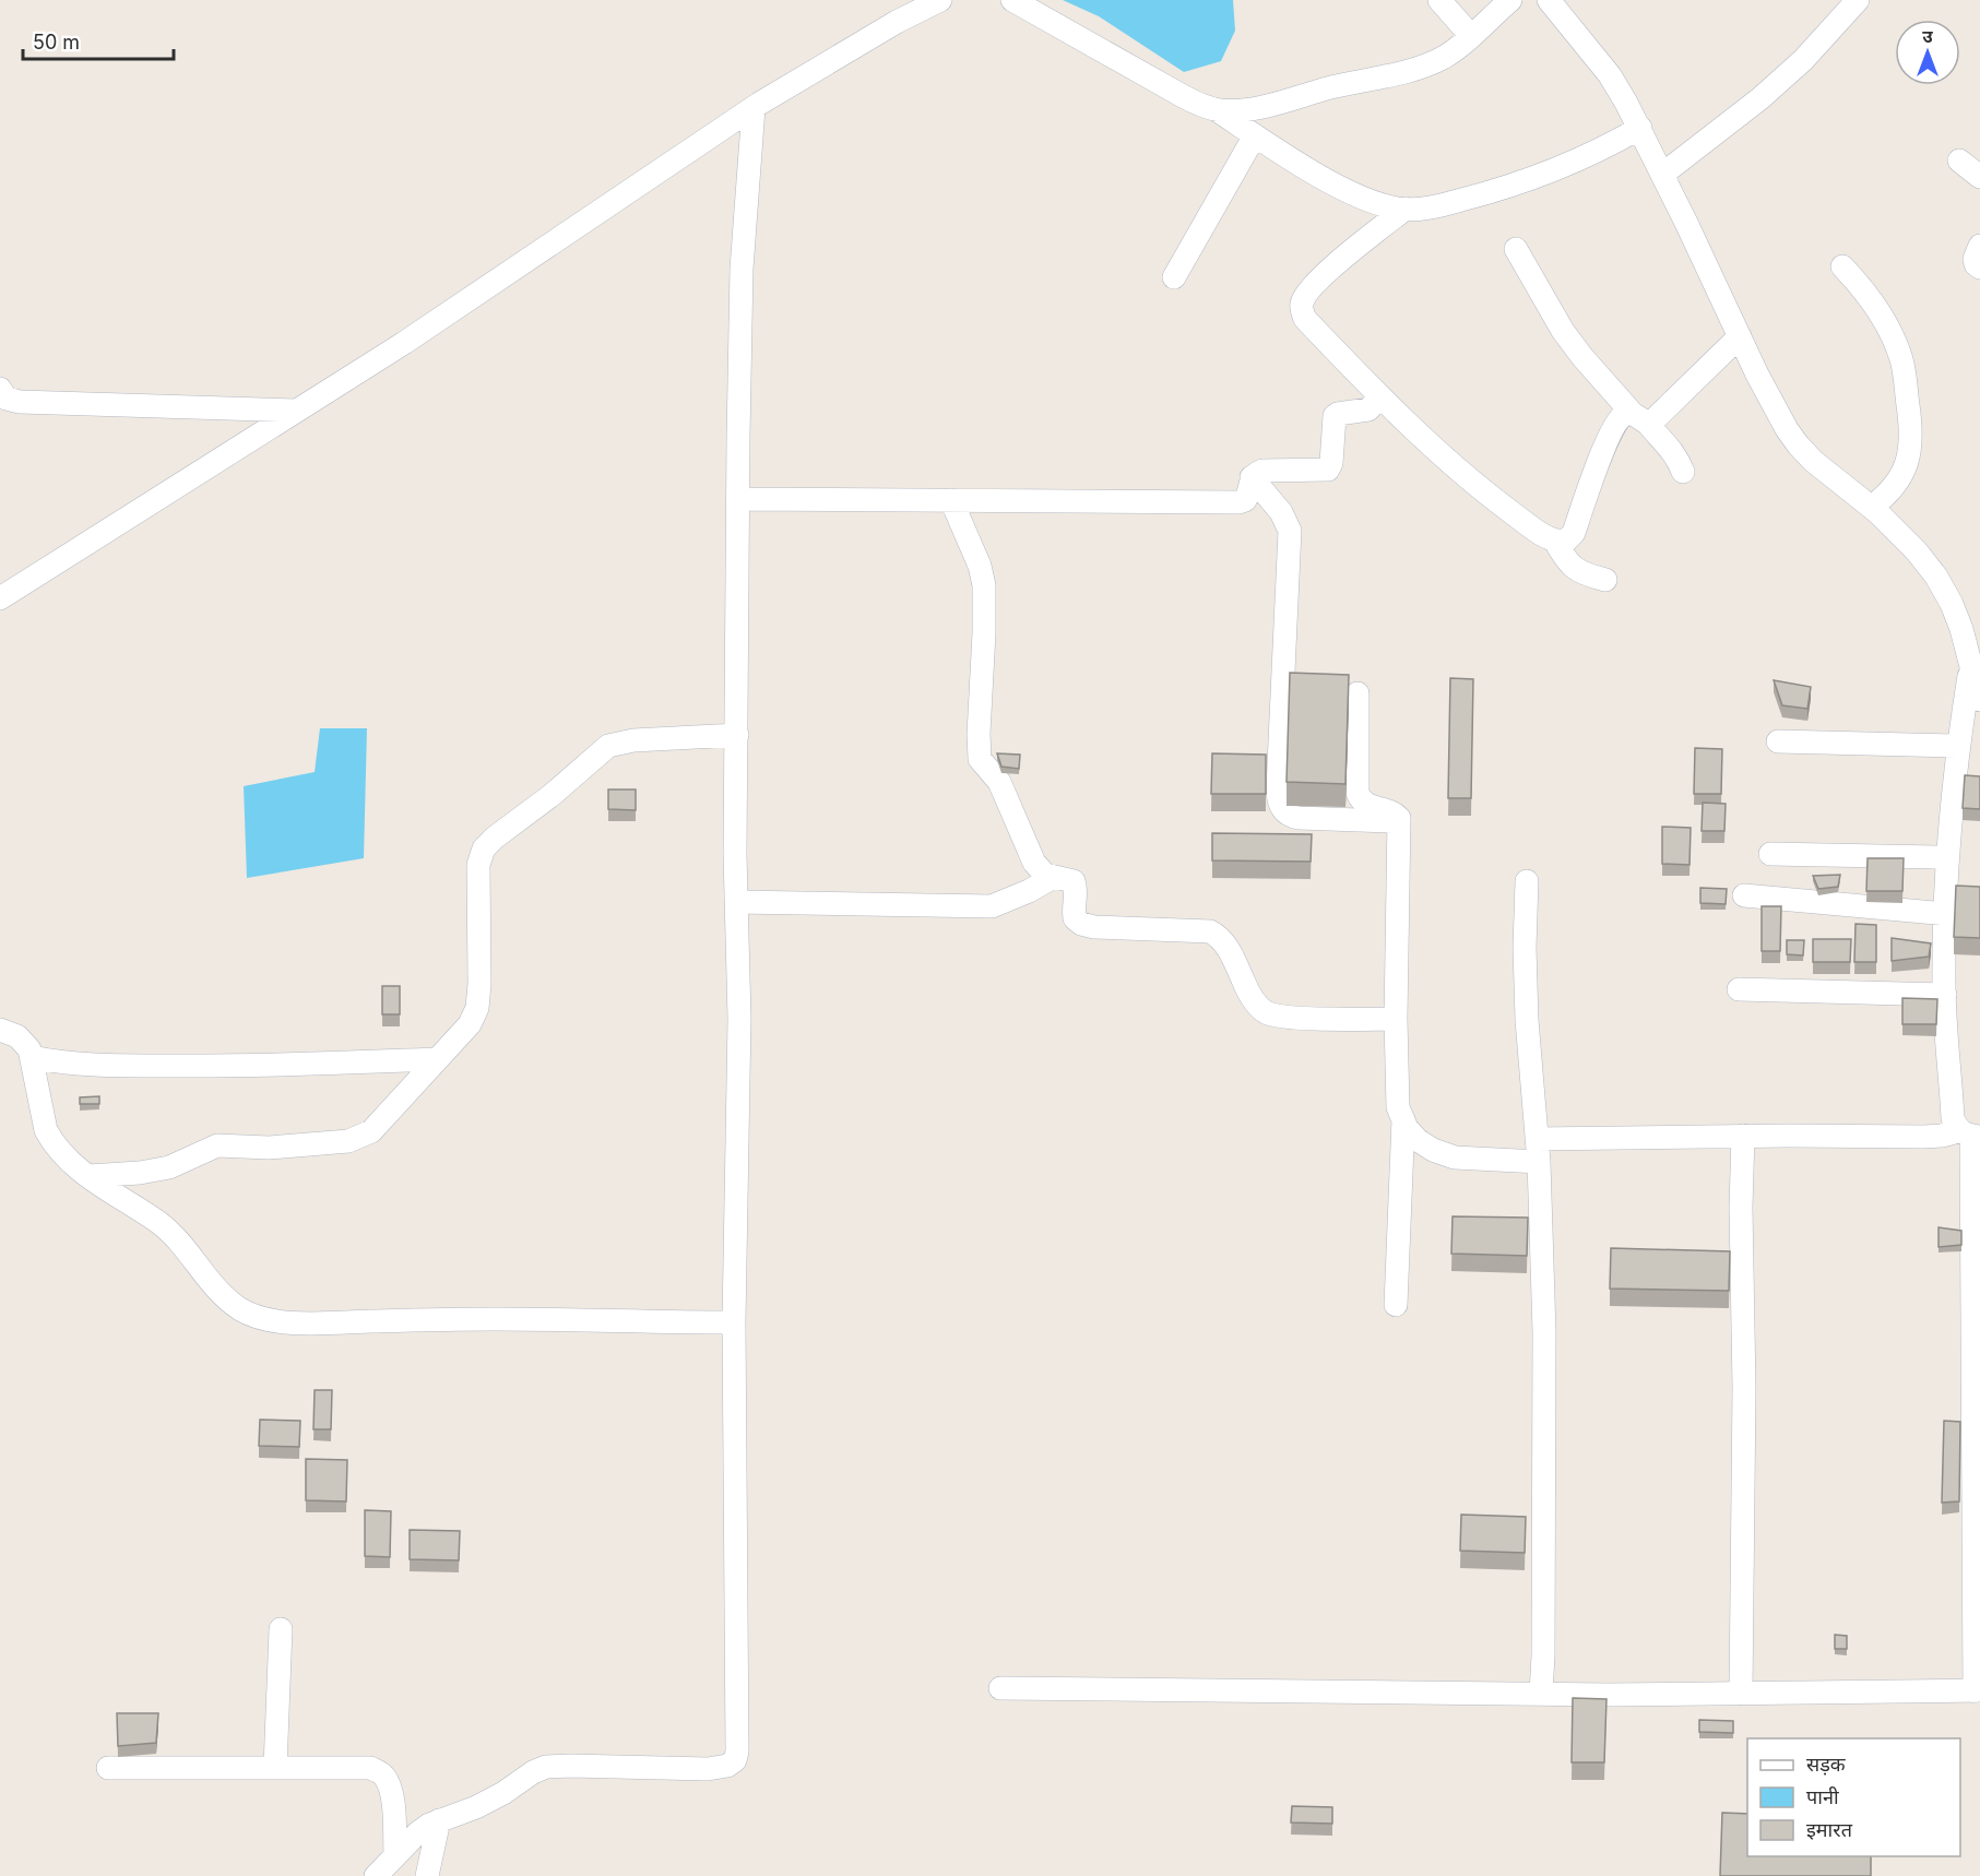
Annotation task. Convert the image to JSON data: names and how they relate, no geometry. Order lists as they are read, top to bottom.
{
  "legend": ["सड़क", "पानी", "इमारत"],
  "scale_bar": "50 m",
  "north": "top"
}
